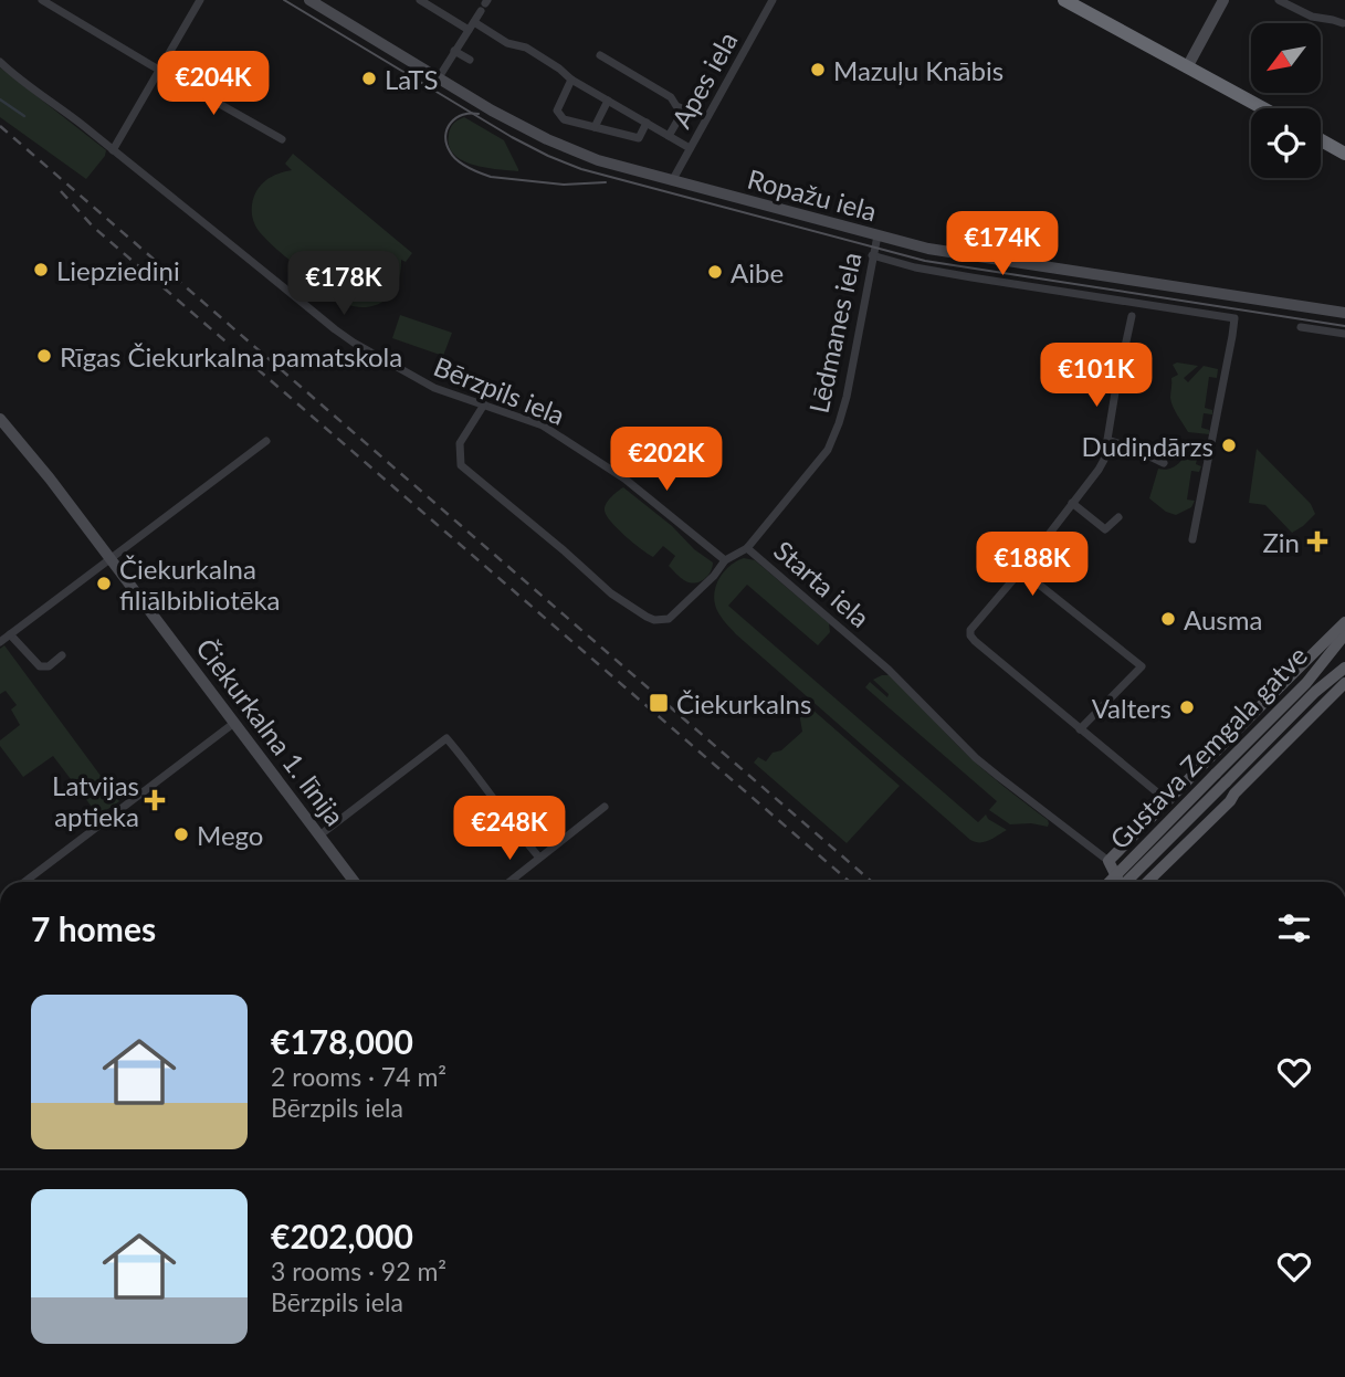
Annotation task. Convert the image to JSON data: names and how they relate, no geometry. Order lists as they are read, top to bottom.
{
  "streets": {
    "main road": ["Gustava Zemgala gatve"],
    "street": [
      "Apes iela",
      "Ropažu iela",
      "Lēdmanes iela",
      "Bērzpils iela",
      "Starta iela",
      "Čiekurkalna 1. līnija"
    ]
  },
  "crossings": [
    ["Apes iela", "Ropažu iela"],
    ["Ropažu iela", "Lēdmanes iela"],
    ["Lēdmanes iela", "Starta iela"],
    ["Bērzpils iela", "Starta iela"]
  ],
  "places": {
    "other": [
      "Mazuļu Knābis",
      "LaTS",
      "Liepziediņi",
      "Aibe",
      "Rīgas Čiekurkalna pamatskola",
      "Dudiņdārzs",
      "Čiekurkalna filiālbibliotēka",
      "Ausma",
      "Valters",
      "Mego"
    ],
    "health": ["Zin", "Latvijas aptieka"],
    "transit": ["Čiekurkalns"]
  },
  "north": "bottom left",
  "page": {
    "price": [
      "€204K",
      "€174K",
      "€178K",
      "€101K",
      "€202K",
      "€188K",
      "€248K"
    ],
    "heading": "7 homes",
    "list": [
      {
        "name": "€178,000",
        "note": "2 rooms · 74 m² · Bērzpils iela"
      },
      {
        "name": "€202,000",
        "note": "3 rooms · 92 m² · Bērzpils iela"
      }
    ]
  }
}
